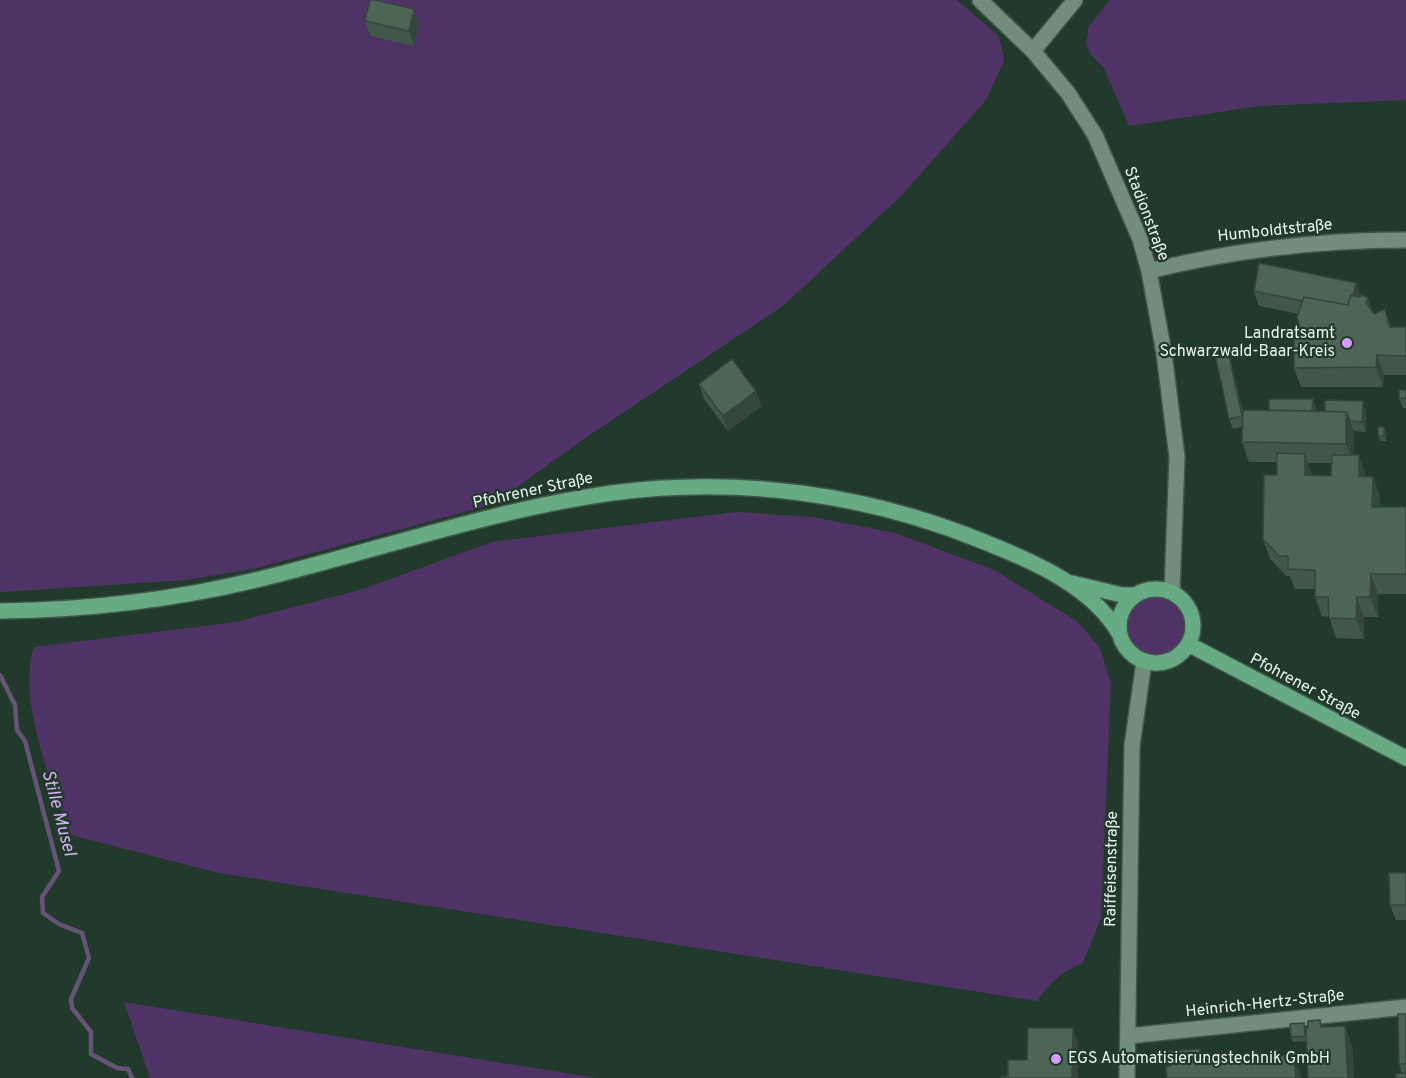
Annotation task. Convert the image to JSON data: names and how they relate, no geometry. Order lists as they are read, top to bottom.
{
  "streets": {
    "main road": ["Pfohrener Straße"],
    "street": [
      "Stadionstraße",
      "Humboldtstraße",
      "Raiffeisenstraße",
      "Heinrich-Hertz-Straße"
    ]
  },
  "crossings": [
    ["Stadionstraße", "Humboldtstraße"],
    ["Stadionstraße", "Pfohrener Straße"],
    ["Stadionstraße", "Raiffeisenstraße"],
    ["Pfohrener Straße", "Raiffeisenstraße"],
    ["Raiffeisenstraße", "Heinrich-Hertz-Straße"]
  ],
  "water": ["Stille Musel"],
  "places": ["Landratsamt Schwarzwald-Baar-Kreis", "EGS Automatisierungstechnik GmbH"]
}
